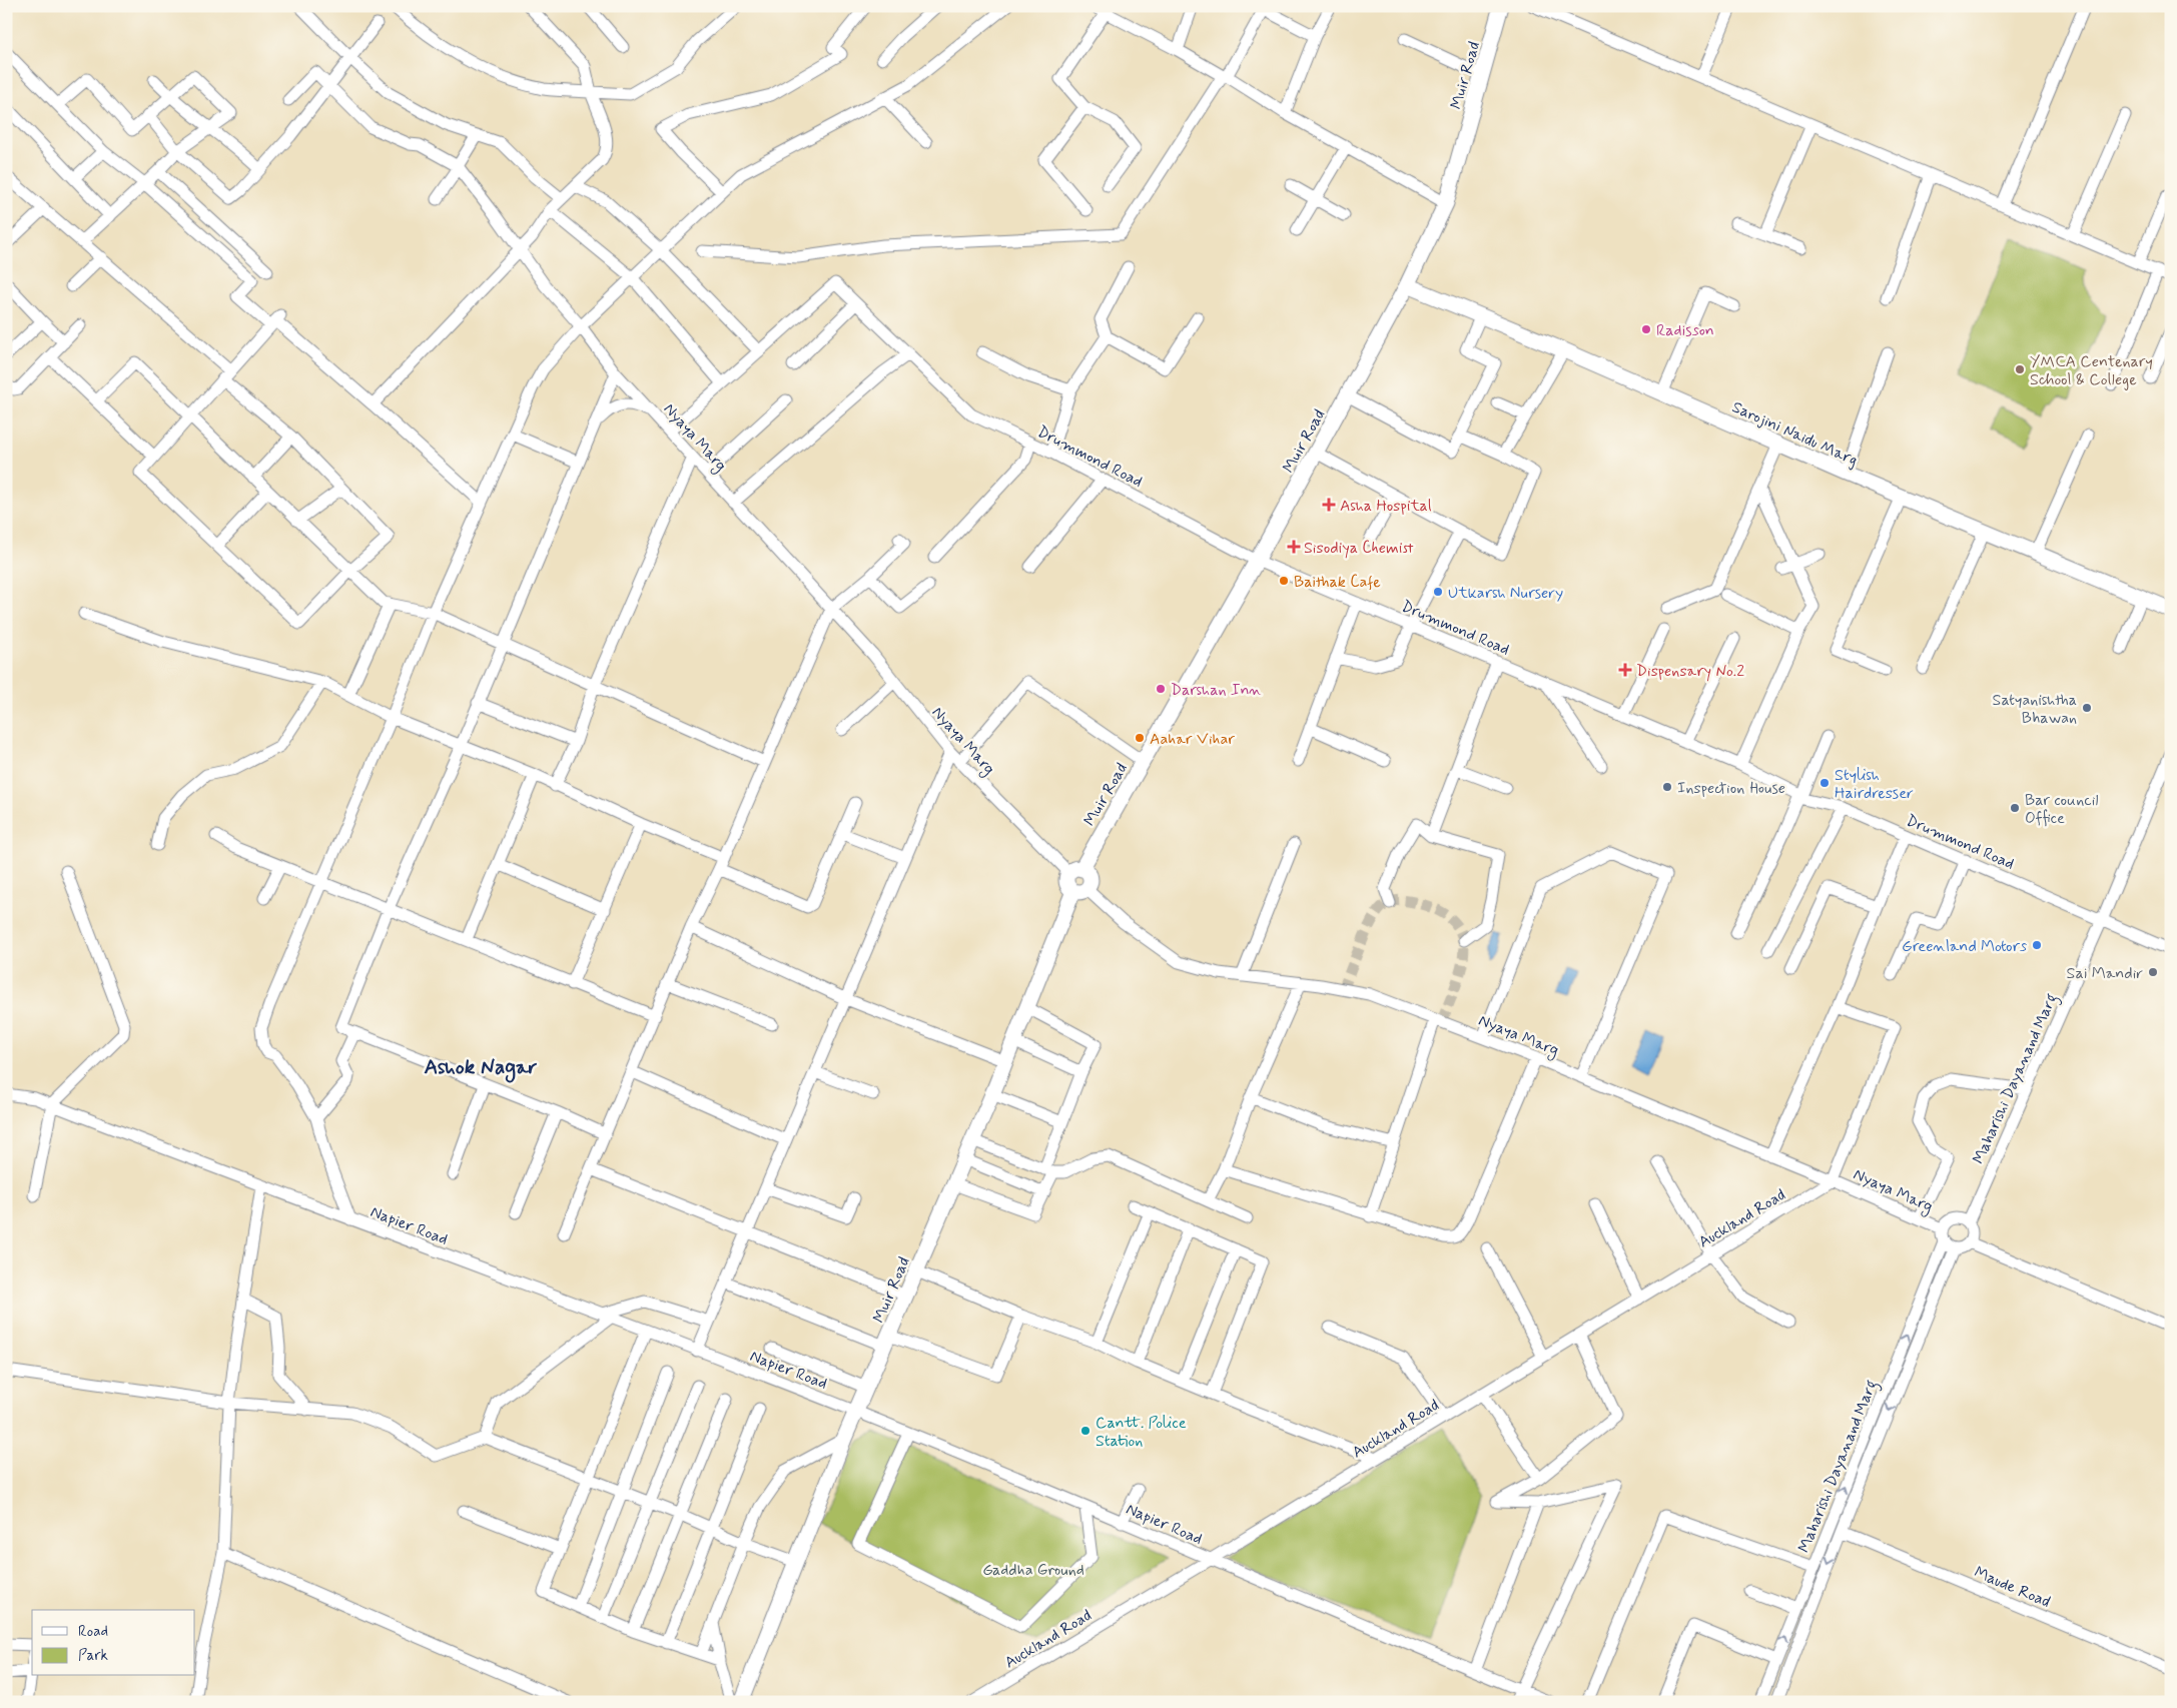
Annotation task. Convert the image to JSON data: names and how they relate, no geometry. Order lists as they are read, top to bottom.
{
  "streets": {
    "main road": ["Muir Road", "Sarojini Naidu Marg"],
    "street": [
      "Nyaya Marg",
      "Drummond Road",
      "Maharishi Dayanand Marg",
      "Auckland Road",
      "Napier Road",
      "Maude Road"
    ]
  },
  "crossings": [
    ["Muir Road", "Sarojini Naidu Marg"],
    ["Muir Road", "Nyaya Marg"],
    ["Muir Road", "Drummond Road"],
    ["Muir Road", "Napier Road"],
    ["Nyaya Marg", "Drummond Road"],
    ["Nyaya Marg", "Maharishi Dayanand Marg"],
    ["Nyaya Marg", "Auckland Road"],
    ["Drummond Road", "Maharishi Dayanand Marg"],
    ["Maharishi Dayanand Marg", "Maude Road"],
    ["Auckland Road", "Napier Road"]
  ],
  "districts": ["Ashok Nagar"],
  "parks": ["Gaddha Ground"],
  "places": {
    "other": [
      "Radisson",
      "YMCA Centenary School & College",
      "Baithak Cafe",
      "Utkarsh Nursery",
      "Darshan Inn",
      "Satyanishtha Bhawan",
      "Aahar Vihar",
      "Stylish Hairdresser",
      "Inspection House",
      "Bar council Office",
      "Greenland Motors",
      "Sai Mandir",
      "Cantt. Police Station"
    ],
    "health": ["Asha Hospital", "Sisodiya Chemist", "Dispensary No.2"]
  },
  "legend": ["Road", "Park"]
}
